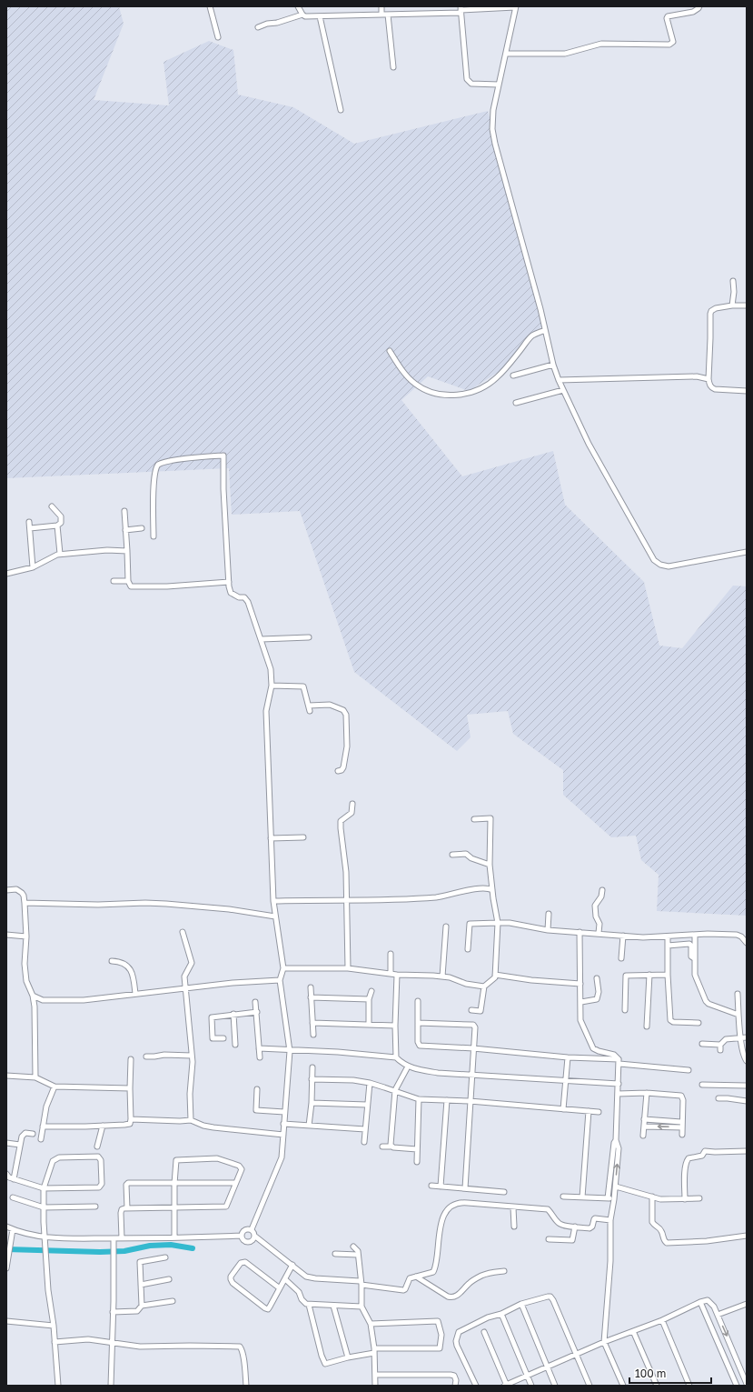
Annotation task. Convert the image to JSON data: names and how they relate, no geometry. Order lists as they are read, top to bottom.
{
  "scale_bar": "100 m"
}
